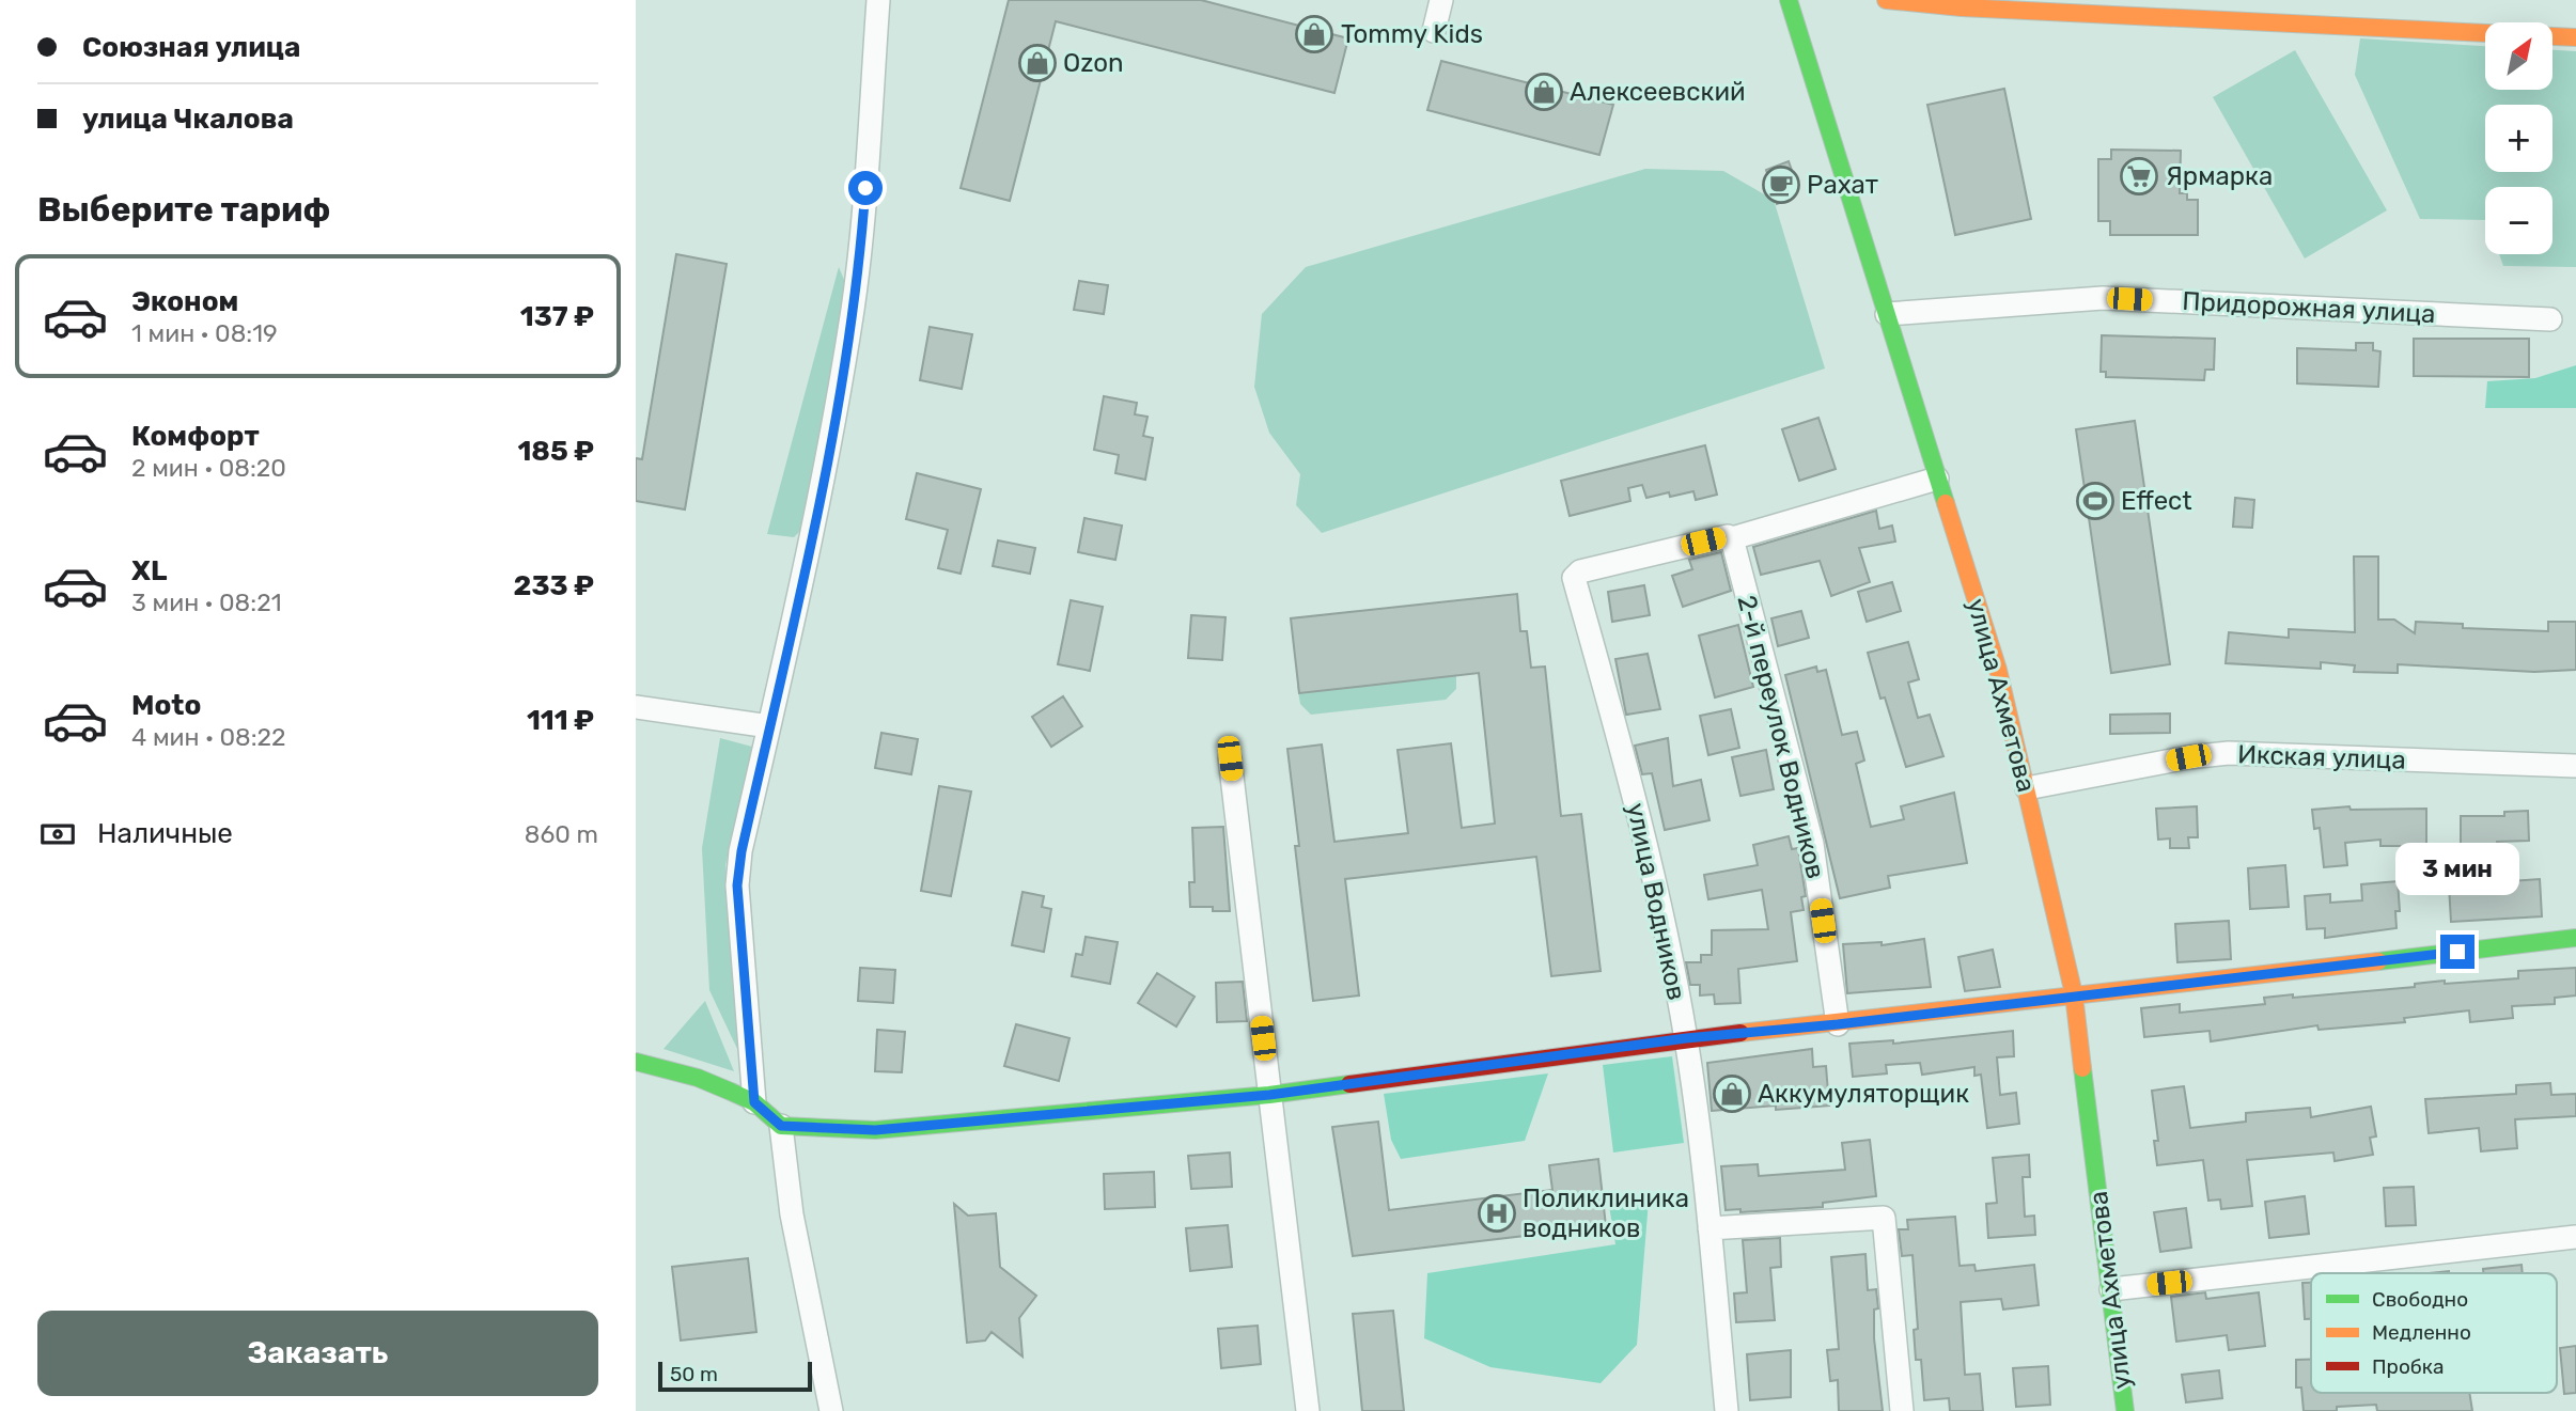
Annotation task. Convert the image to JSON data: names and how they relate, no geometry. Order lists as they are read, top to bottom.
{
  "streets": {
    "main road": ["улица Ахметова"],
    "street": [
      "Придорожная улица",
      "2-й переулок Водников",
      "Икская улица",
      "улица Водников"
    ]
  },
  "crossings": [
    ["Придорожная улица", "улица Ахметова"],
    ["улица Ахметова", "Икская улица"],
    ["2-й переулок Водников", "улица Водников"]
  ],
  "places": {
    "shop": [
      "Tommy Kids",
      "Ozon",
      "Алексеевский",
      "Аккумуляторщик"
    ],
    "supermarket": ["Ярмарка"],
    "cafe": ["Рахат"],
    "sports": ["Effect"],
    "hospital": ["Поликлиника водников"]
  },
  "legend": ["Свободно", "Медленно", "Пробка"],
  "scale_bar": "50 m",
  "north": "top right",
  "page": {
    "banner": ["Союзная улица", "улица Чкалова"],
    "map_buttons": ["+", "−"],
    "heading": "Выберите тариф",
    "list": [
      {
        "name": "Эконом",
        "note": "1 мин · 08:19",
        "value": "137 ₽"
      },
      {
        "name": "Комфорт",
        "note": "2 мин · 08:20",
        "value": "185 ₽"
      },
      {
        "name": "XL",
        "note": "3 мин · 08:21",
        "value": "233 ₽"
      },
      {
        "name": "Moto",
        "note": "4 мин · 08:22",
        "value": "111 ₽"
      }
    ],
    "pay": ["Наличные", "860 m"],
    "bubble": "3 мин",
    "buttons": "Заказать",
    "scale": "50 m"
  }
}
